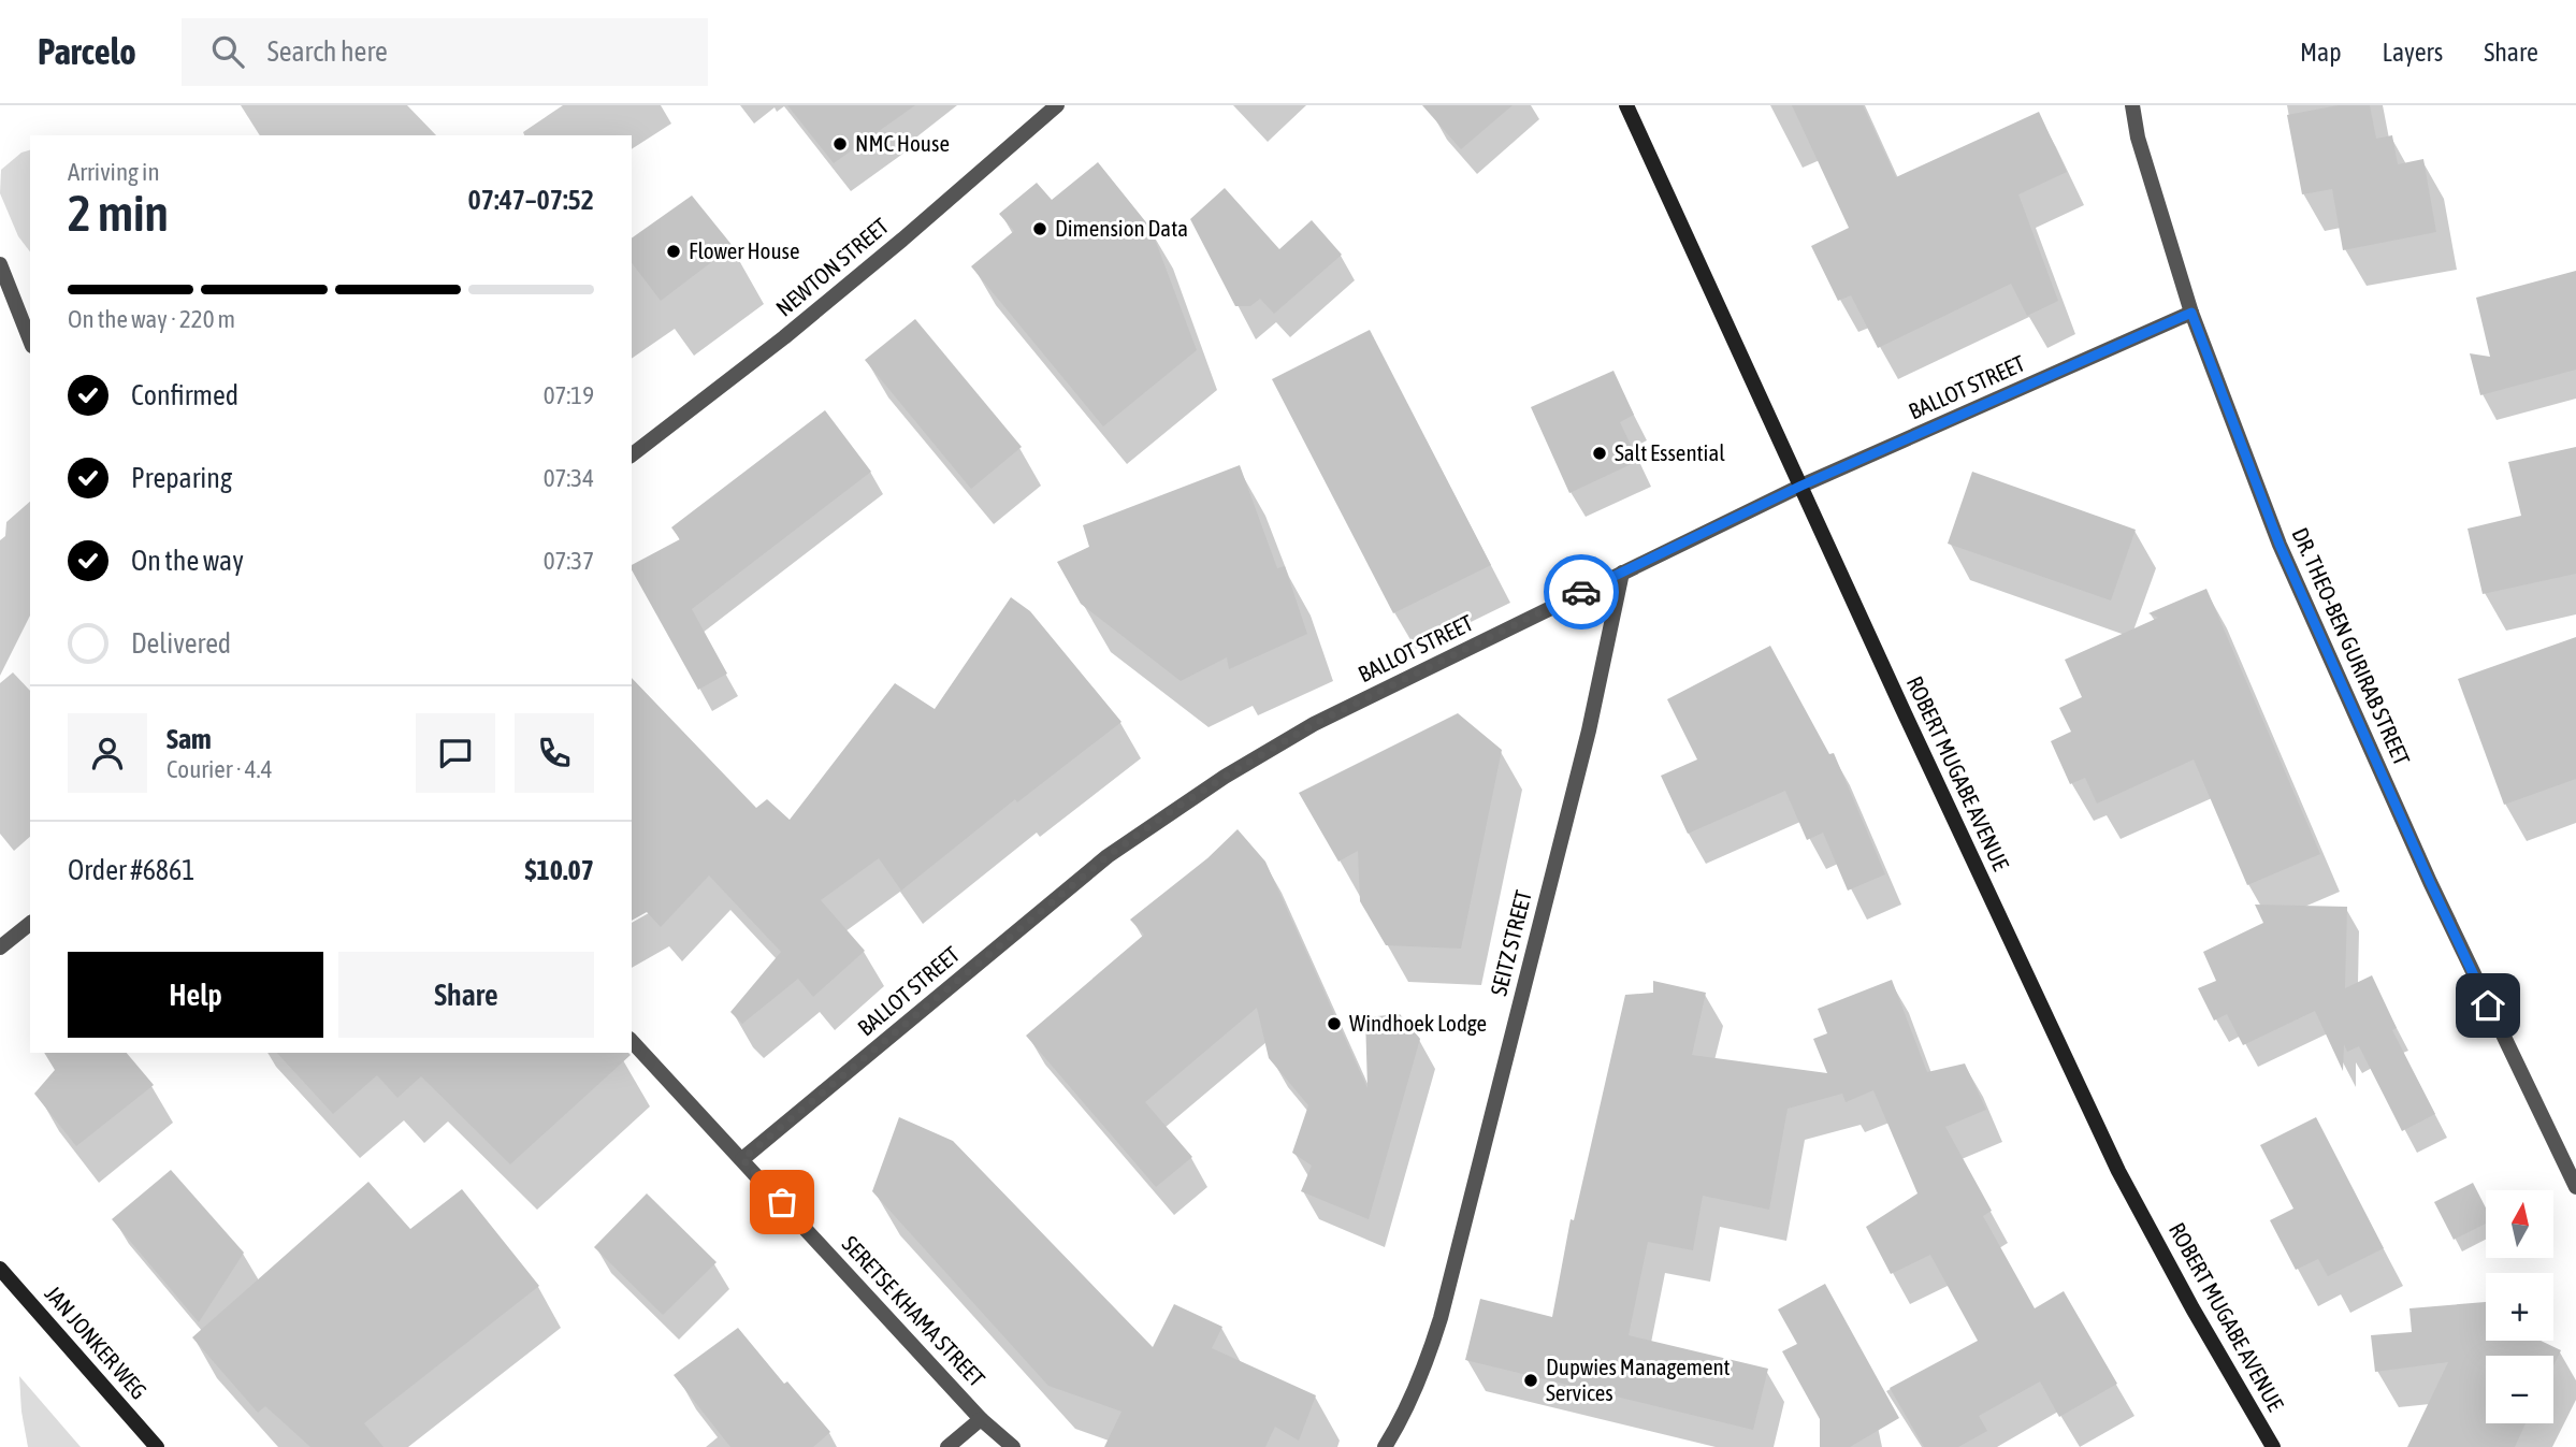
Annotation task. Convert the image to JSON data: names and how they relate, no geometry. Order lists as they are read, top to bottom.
{
  "streets": {
    "main road": ["ROBERT MUGABE AVENUE", "JAN JONKER WEG"],
    "street": [
      "NEWTON STREET",
      "BALLOT STREET",
      "DR. THEO-BEN GURIRAB STREET",
      "SEITZ STREET",
      "SERETSE KHAMA STREET"
    ]
  },
  "crossings": [
    ["BALLOT STREET", "DR. THEO-BEN GURIRAB STREET"],
    ["BALLOT STREET", "ROBERT MUGABE AVENUE"],
    ["BALLOT STREET", "SEITZ STREET"],
    ["BALLOT STREET", "SERETSE KHAMA STREET"]
  ],
  "places": [
    "NMC House",
    "Dimension Data",
    "Flower House",
    "Salt Essential",
    "Windhoek Lodge",
    "Dupwies Management Services"
  ],
  "north": "top",
  "page": {
    "header": "Parcelo",
    "search": "Search here",
    "nav": ["Map", "Layers", "Share"],
    "heading": ["2 min", "Arriving in", "07:47–07:52"],
    "panel": [
      "Sam",
      "Courier · 4.4",
      "Order #6861",
      "$10.07"
    ],
    "bar": "On the way · 220 m",
    "list": [
      ["Confirmed", "07:19"],
      ["Preparing", "07:34"],
      ["On the way", "07:37"],
      "Delivered"
    ],
    "buttons": ["Help", "Share"],
    "map_buttons": ["+", "−"]
  }
}
